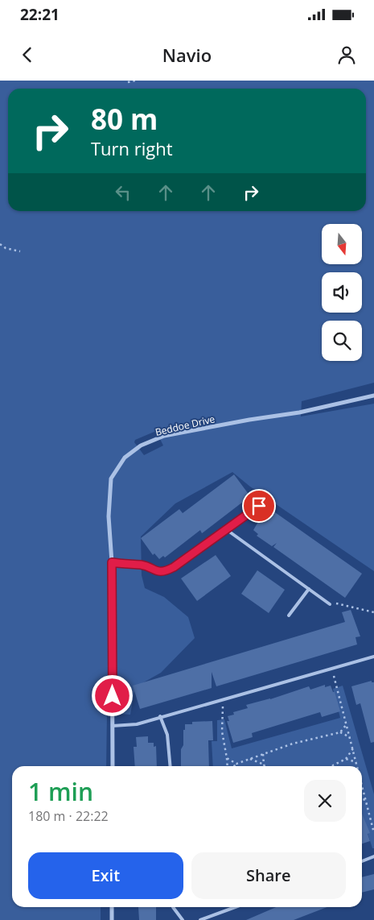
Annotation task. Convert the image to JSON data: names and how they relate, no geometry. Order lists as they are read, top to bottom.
{
  "streets": {
    "street": ["Beddoe Drive"]
  },
  "north": "bottom",
  "page": {
    "status": "22:21",
    "header": "Navio",
    "turn": ["80 m", "Turn right"],
    "heading": ["1 min", "180 m · 22:22"],
    "buttons": ["Exit", "Share"]
  }
}
